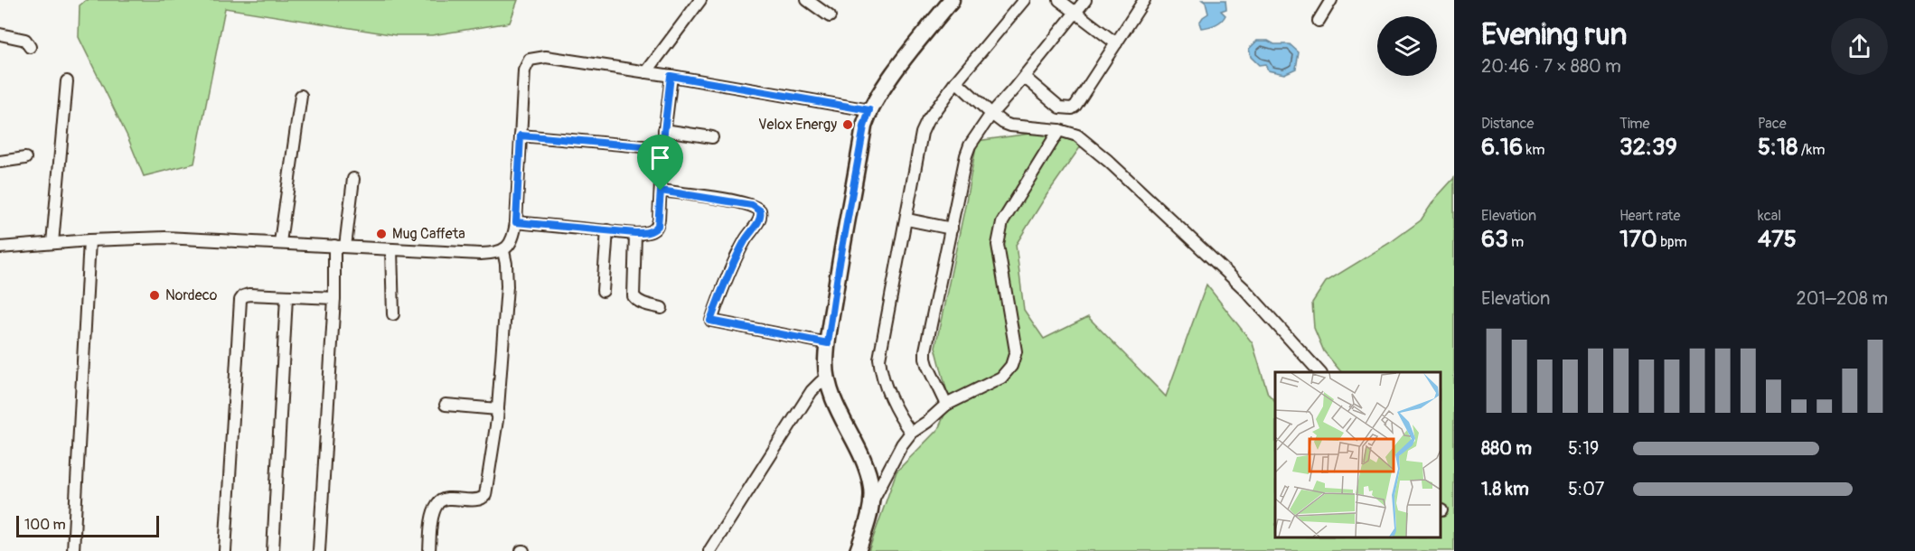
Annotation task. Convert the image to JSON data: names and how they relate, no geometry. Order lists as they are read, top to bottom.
{
  "places": ["Velox Energy", "Mug Caffeta", "Nordeco"],
  "scale_bar": "100 m",
  "page": {
    "heading": ["Evening run", "20:46 · 7 × 880 m"],
    "stats": [
      ["Distance", "6.16 km"],
      ["Time", "32:39"],
      ["Pace", "5:18 /km"],
      ["Elevation", "63 m"],
      ["Heart rate", "170 bpm"],
      ["kcal", "475"]
    ],
    "chart": ["Elevation", "201–208 m"],
    "list": [
      {
        "name": "880 m",
        "note": "5:19"
      },
      {
        "name": "1.8 km",
        "note": "5:07"
      }
    ],
    "scale": "100 m"
  }
}
